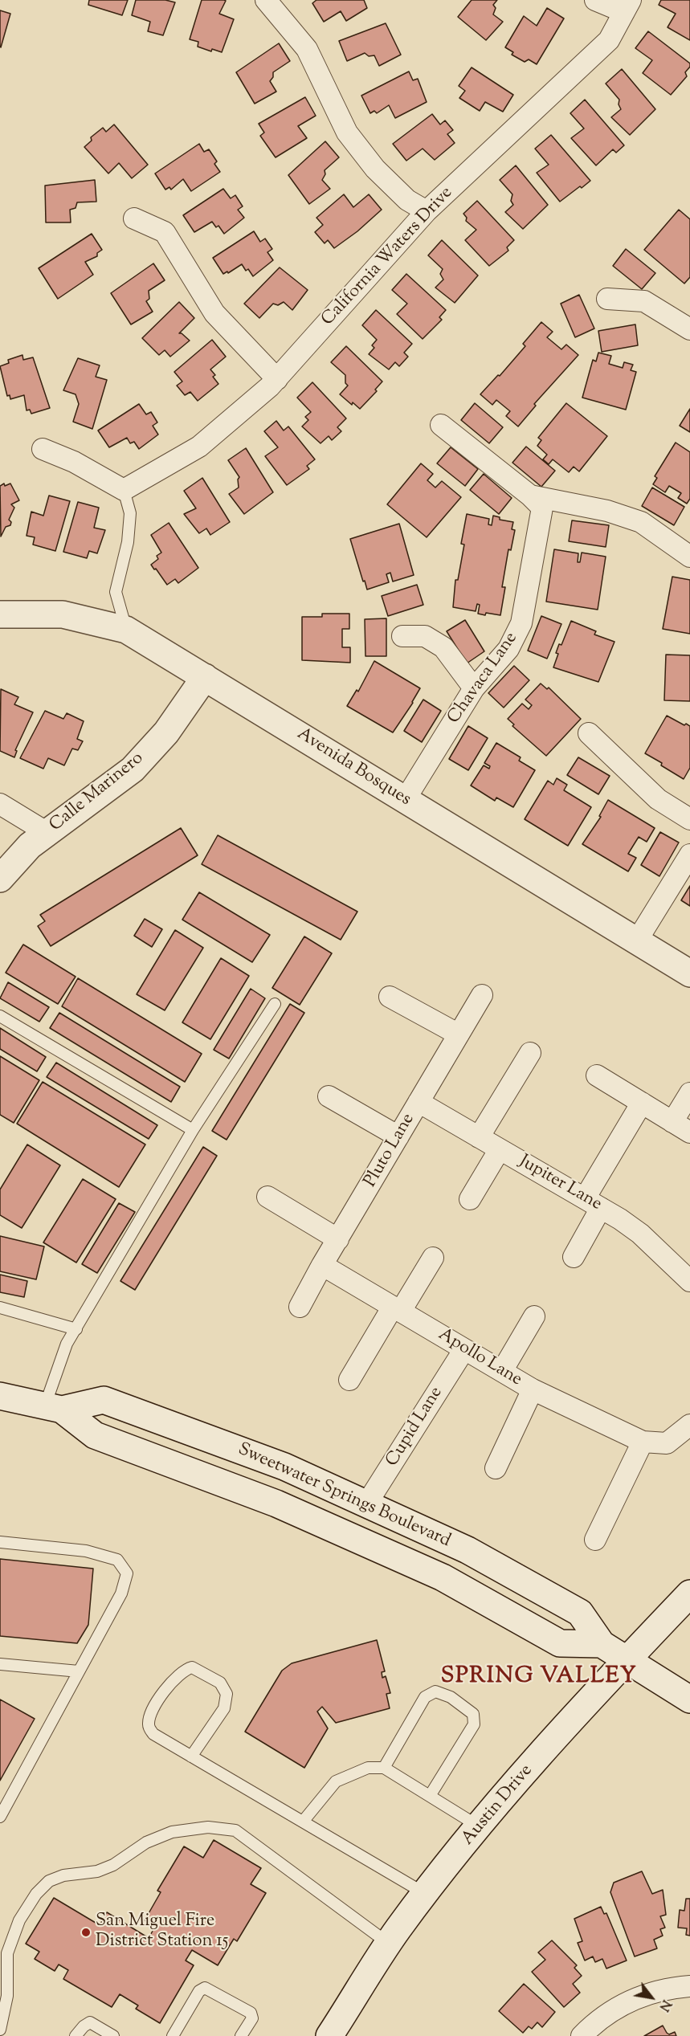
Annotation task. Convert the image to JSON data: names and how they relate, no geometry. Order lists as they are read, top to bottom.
{
  "streets": {
    "main road": [
      "Avenida Bosques",
      "Calle Marinero",
      "Sweetwater Springs Boulevard",
      "Austin Drive"
    ],
    "street": [
      "California Waters Drive",
      "Chavaca Lane",
      "Pluto Lane",
      "Jupiter Lane",
      "Apollo Lane",
      "Cupid Lane"
    ]
  },
  "crossings": [
    ["Chavaca Lane", "Avenida Bosques"],
    ["Avenida Bosques", "Calle Marinero"],
    ["Pluto Lane", "Jupiter Lane"],
    ["Pluto Lane", "Apollo Lane"],
    ["Apollo Lane", "Cupid Lane"],
    ["Cupid Lane", "Sweetwater Springs Boulevard"],
    ["Sweetwater Springs Boulevard", "Austin Drive"]
  ],
  "districts": ["SPRING VALLEY"],
  "places": ["San Miguel Fire District Station 15"],
  "north": "bottom right"
}
